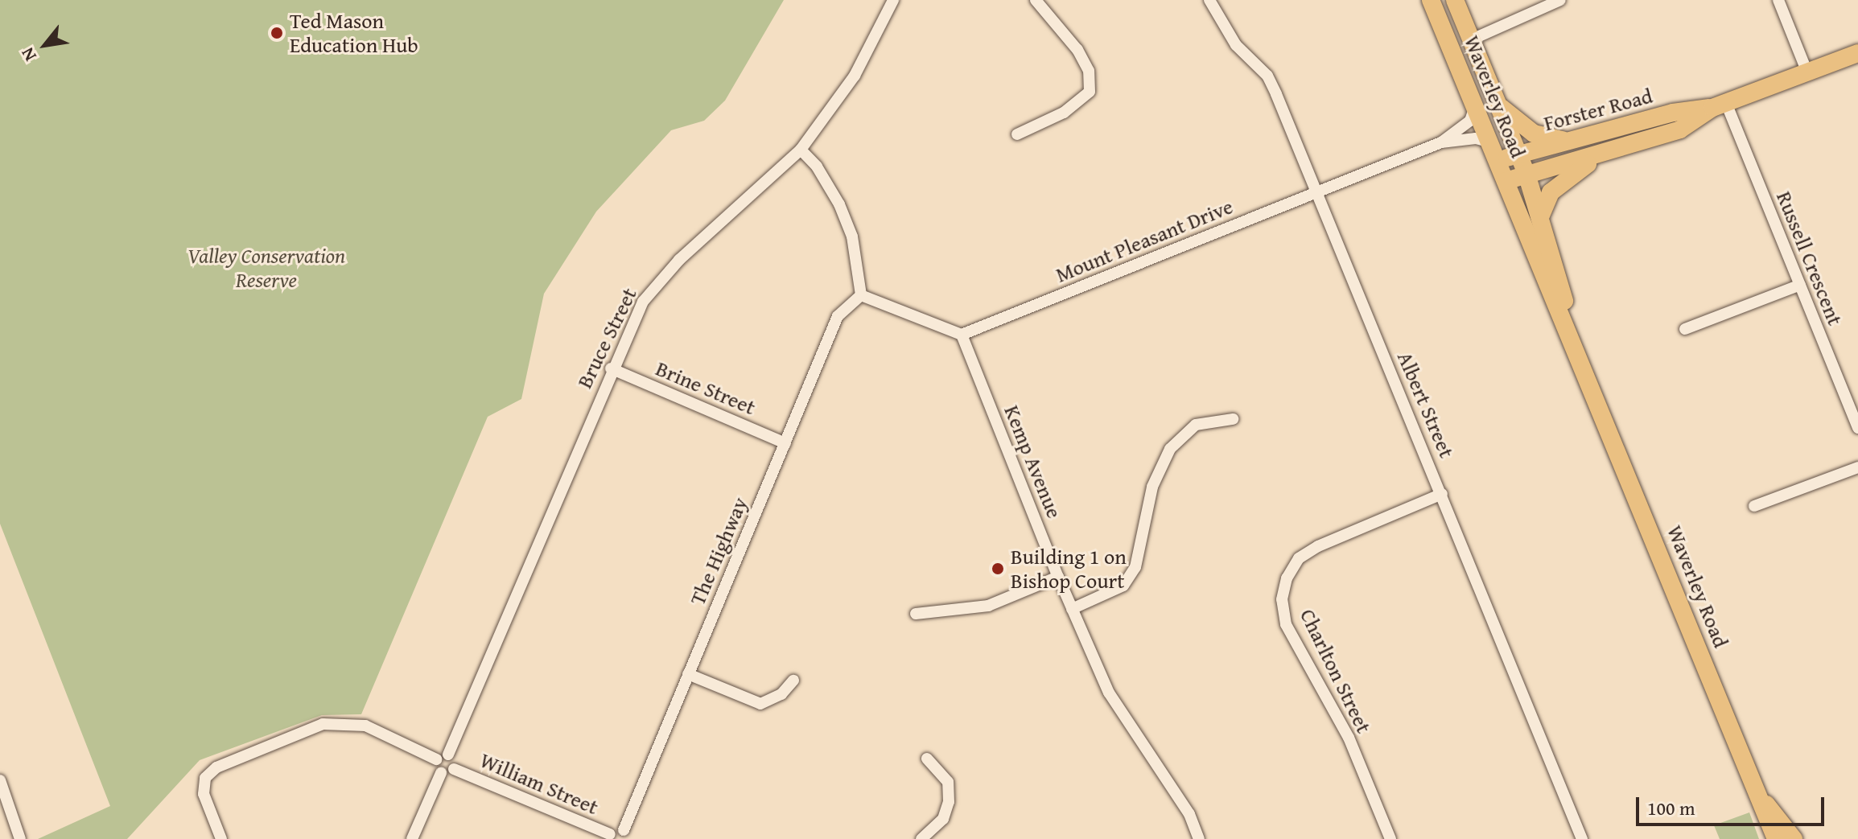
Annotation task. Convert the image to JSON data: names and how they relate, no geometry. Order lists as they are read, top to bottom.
{
  "streets": {
    "main road": ["Waverley Road", "Forster Road"],
    "street": [
      "Mount Pleasant Drive",
      "Russell Crescent",
      "Bruce Street",
      "Brine Street",
      "Albert Street",
      "Kemp Avenue",
      "The Highway",
      "Charlton Street",
      "William Street"
    ]
  },
  "crossings": [
    ["Waverley Road", "Forster Road"],
    ["Waverley Road", "Mount Pleasant Drive"],
    ["Forster Road", "Russell Crescent"],
    ["Mount Pleasant Drive", "Albert Street"],
    ["Mount Pleasant Drive", "Kemp Avenue"],
    ["Bruce Street", "Brine Street"],
    ["Brine Street", "The Highway"],
    ["Albert Street", "Charlton Street"]
  ],
  "parks": ["Valley Conservation Reserve"],
  "places": ["Ted Mason Education Hub", "Building 1 on Bishop Court"],
  "scale_bar": "100 m",
  "north": "bottom left"
}
